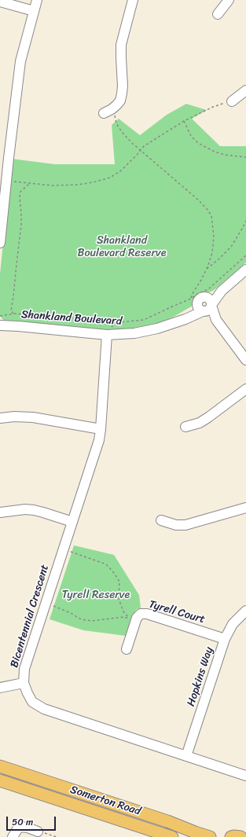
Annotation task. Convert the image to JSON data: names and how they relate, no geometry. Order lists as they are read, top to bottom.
{
  "streets": {
    "main road": ["Somerton Road"],
    "street": [
      "Shankland Boulevard",
      "Tyrell Court",
      "Bicentennial Crescent",
      "Hopkins Way"
    ]
  },
  "crossings": [
    ["Shankland Boulevard", "Bicentennial Crescent"],
    ["Tyrell Court", "Hopkins Way"],
    ["Bicentennial Crescent", "Hopkins Way"]
  ],
  "parks": ["Shankland Boulevard Reserve", "Tyrell Reserve"],
  "scale_bar": "50 m"
}
